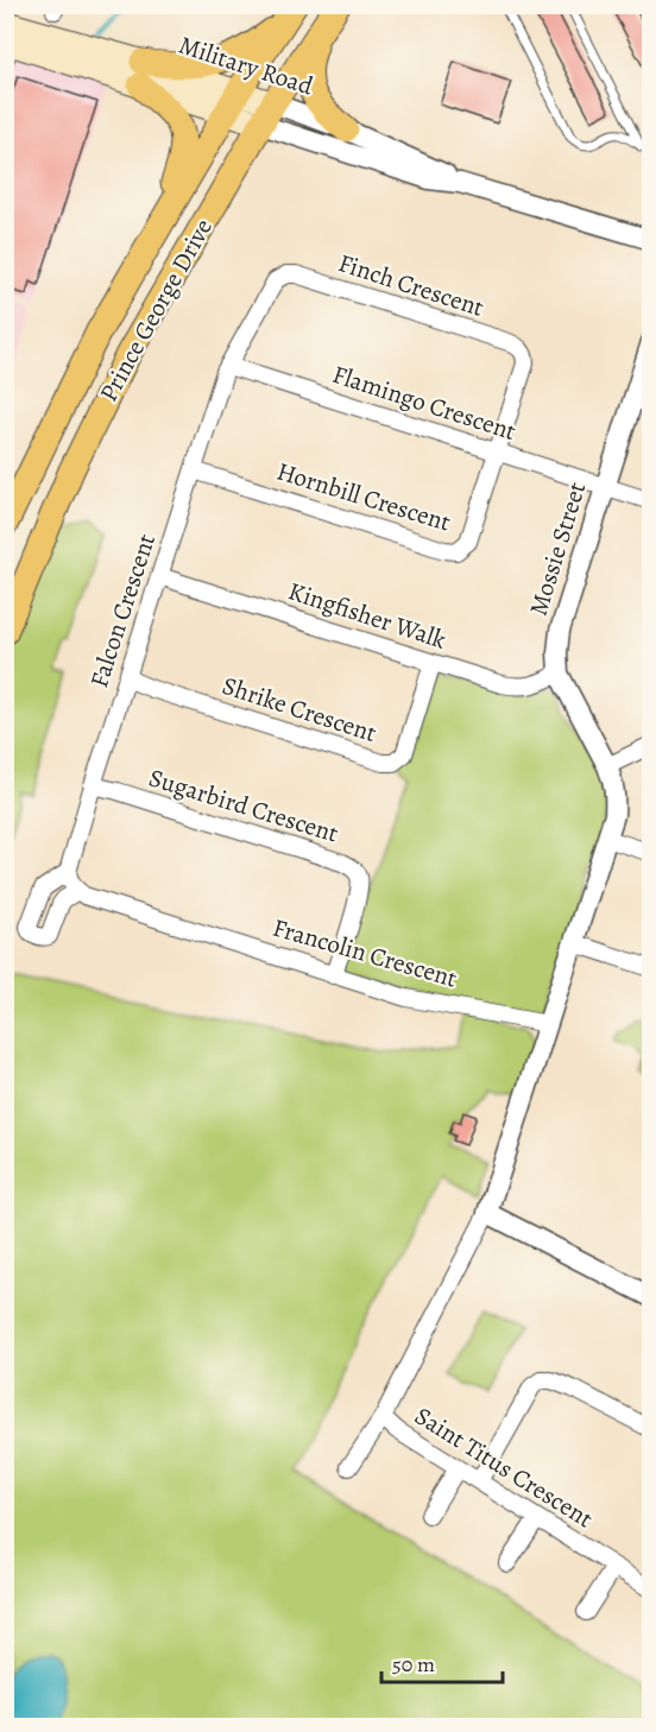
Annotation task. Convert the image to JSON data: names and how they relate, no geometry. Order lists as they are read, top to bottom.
{
  "streets": {
    "main road": ["Military Road", "Prince George Drive"],
    "street": [
      "Finch Crescent",
      "Flamingo Crescent",
      "Hornbill Crescent",
      "Mossie Street",
      "Falcon Crescent",
      "Kingfisher Walk",
      "Shrike Crescent",
      "Sugarbird Crescent",
      "Francolin Crescent",
      "Saint Titus Crescent"
    ]
  },
  "crossings": [
    ["Military Road", "Prince George Drive"],
    ["Finch Crescent", "Flamingo Crescent"],
    ["Finch Crescent", "Hornbill Crescent"],
    ["Finch Crescent", "Falcon Crescent"],
    ["Flamingo Crescent", "Hornbill Crescent"],
    ["Flamingo Crescent", "Mossie Street"],
    ["Flamingo Crescent", "Falcon Crescent"],
    ["Hornbill Crescent", "Falcon Crescent"],
    ["Mossie Street", "Kingfisher Walk"],
    ["Falcon Crescent", "Kingfisher Walk"],
    ["Falcon Crescent", "Shrike Crescent"],
    ["Falcon Crescent", "Sugarbird Crescent"],
    ["Kingfisher Walk", "Shrike Crescent"],
    ["Sugarbird Crescent", "Francolin Crescent"]
  ],
  "scale_bar": "50 m"
}
